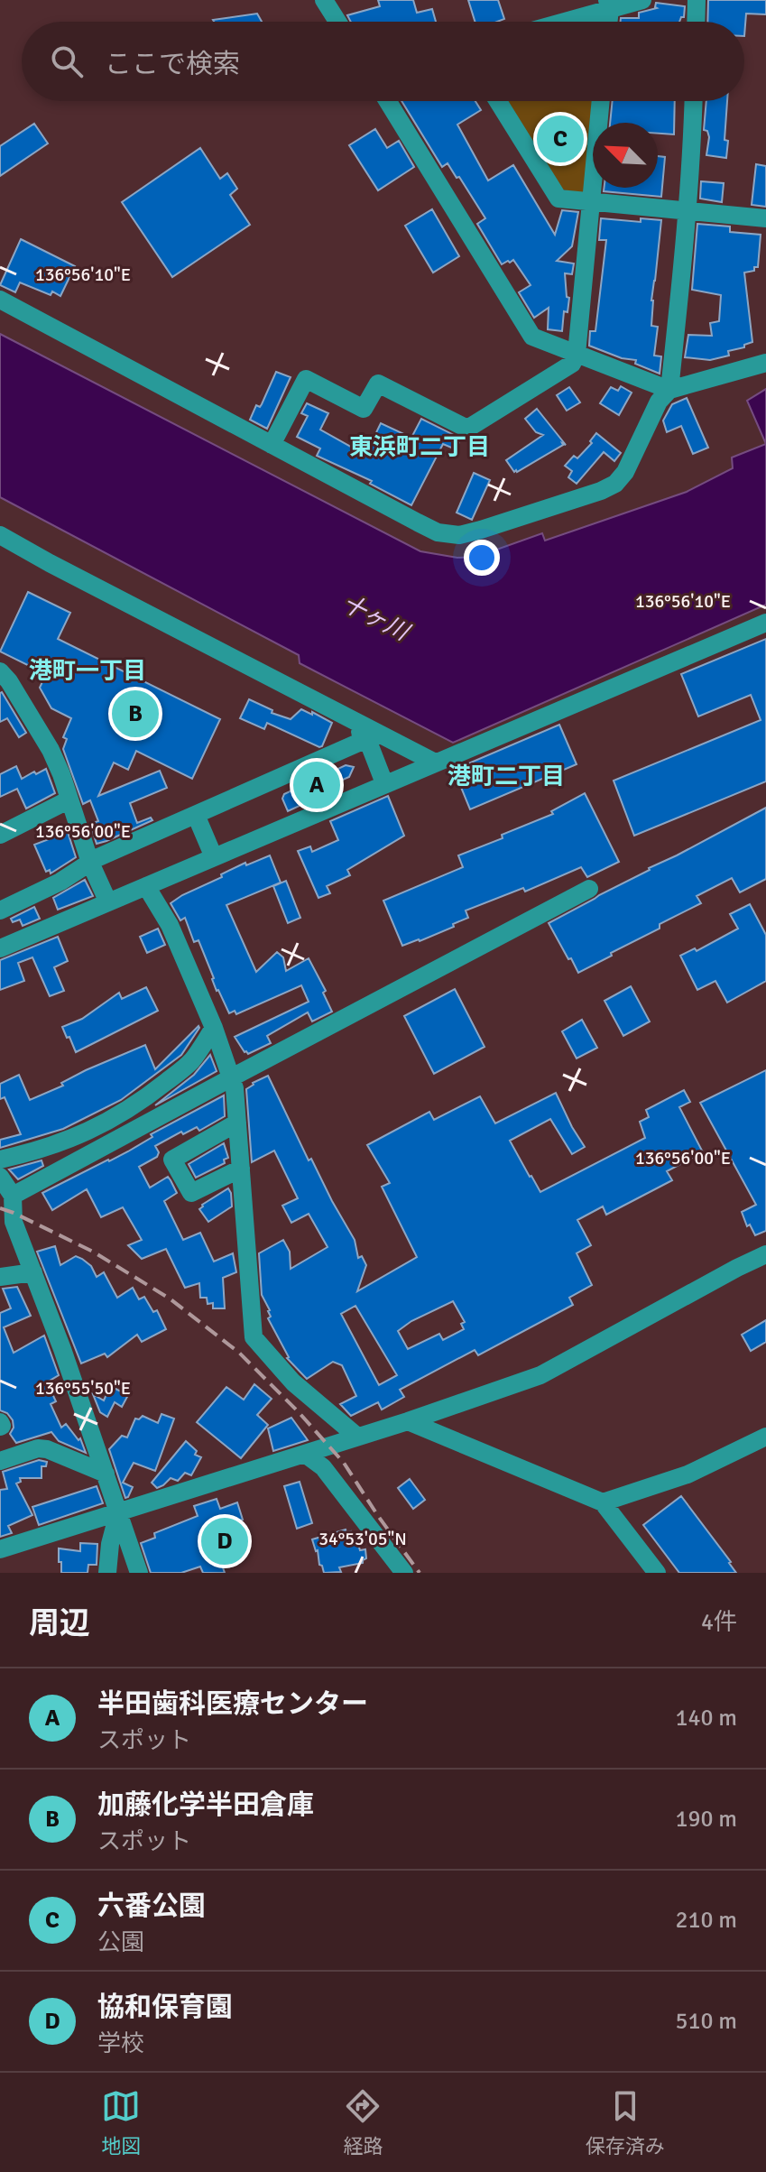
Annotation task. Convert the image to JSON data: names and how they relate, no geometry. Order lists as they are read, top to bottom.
{
  "districts": ["東浜町二丁目", "港町一丁目", "港町二丁目"],
  "water": ["十ヶ川"],
  "north": "top left",
  "page": {
    "search": "ここで検索",
    "pins": [
      "C",
      "B",
      "A",
      "D"
    ],
    "heading": ["周辺", "4件"],
    "list": [
      {
        "mark": "A",
        "name": "半田歯科医療センター",
        "note": "スポット",
        "value": "140 m"
      },
      {
        "mark": "B",
        "name": "加藤化学半田倉庫",
        "note": "スポット",
        "value": "190 m"
      },
      {
        "mark": "C",
        "name": "六番公園",
        "note": "公園",
        "value": "210 m"
      },
      {
        "mark": "D",
        "name": "協和保育園",
        "note": "学校",
        "value": "510 m"
      }
    ],
    "nav": ["地図", "経路", "保存済み"]
  },
  "coordinates": [
    "136°56'10\"E",
    "136°56'00\"E",
    "136°55'50\"E",
    "34°53'05\"N"
  ]
}
